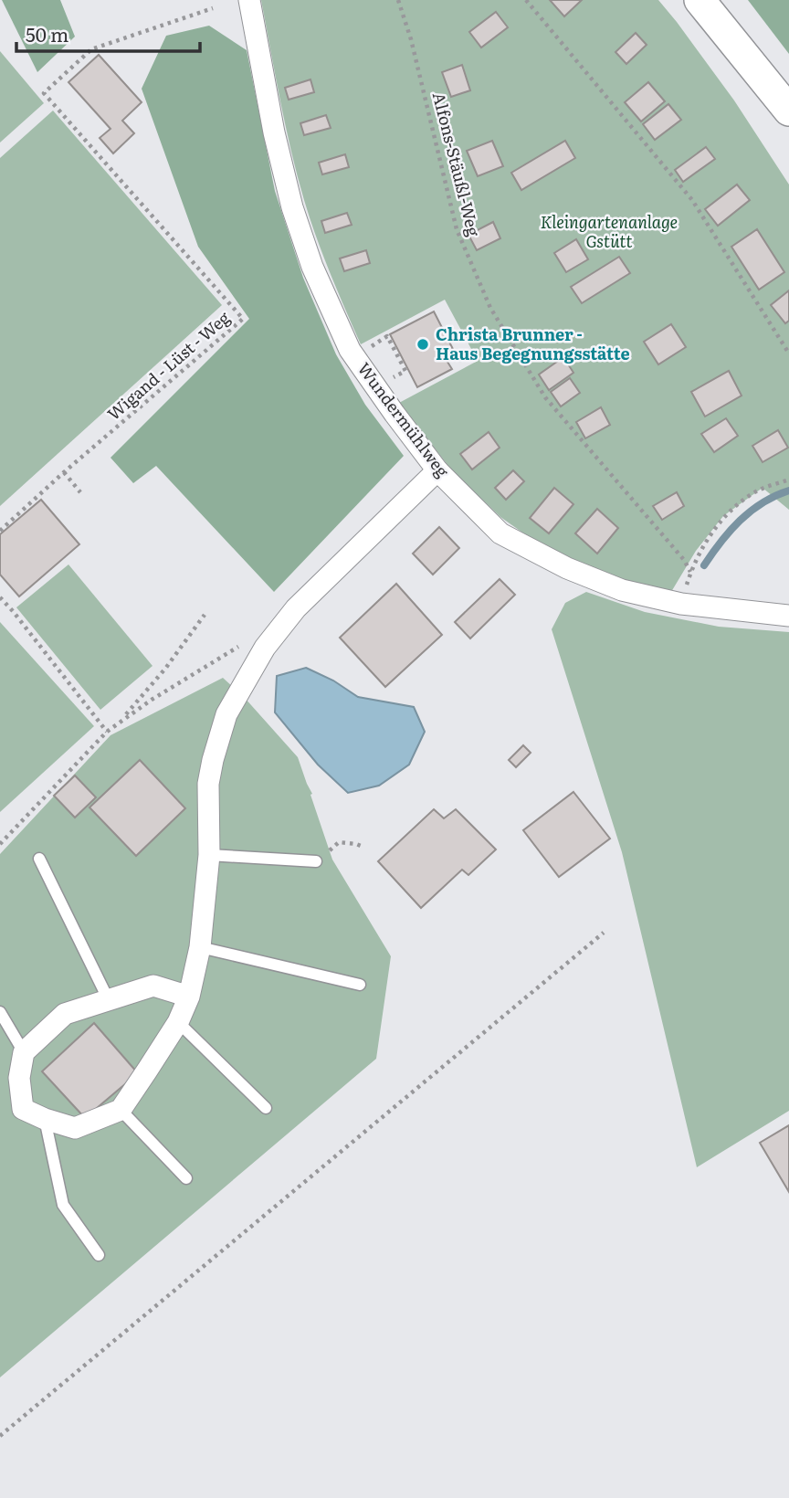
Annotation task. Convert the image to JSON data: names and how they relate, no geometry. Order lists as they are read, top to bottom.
{
  "streets": {
    "street": ["Wundermühlweg"],
    "path": ["Alfons-Stäußl-Weg", "Wigand - Lüst - Weg"]
  },
  "parks": ["Kleingartenanlage Gstütt"],
  "places": ["Christa Brunner - Haus Begegnungsstätte"],
  "scale_bar": "50 m"
}
